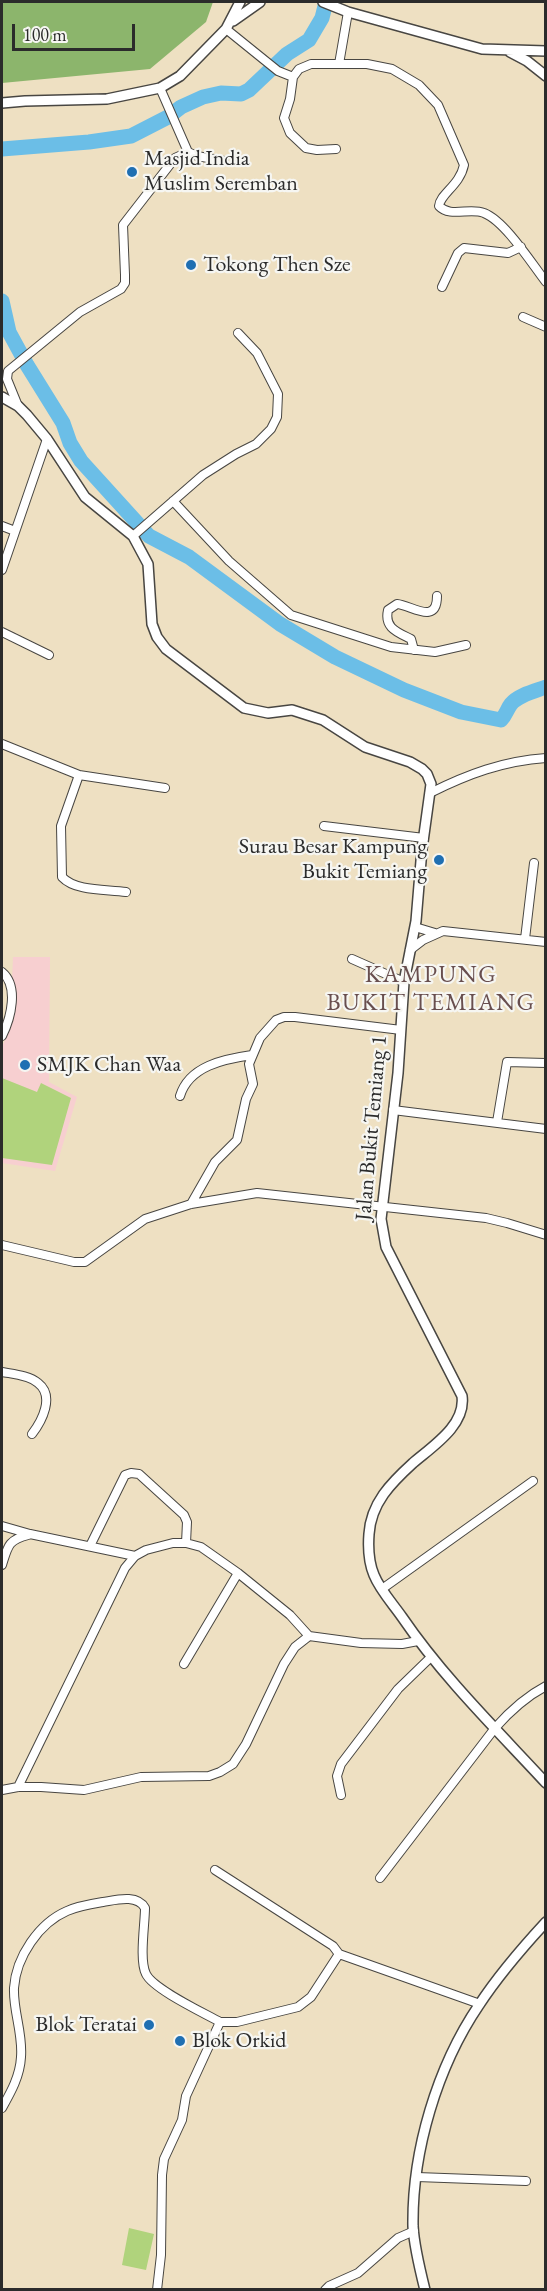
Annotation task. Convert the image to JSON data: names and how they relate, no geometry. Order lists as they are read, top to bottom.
{
  "streets": {
    "street": ["Jalan Bukit Temiang 1"]
  },
  "districts": ["KAMPUNG BUKIT TEMIANG"],
  "places": [
    "Masjid India Muslim Seremban",
    "Tokong Then Sze",
    "Surau Besar Kampung Bukit Temiang",
    "SMJK Chan Waa",
    "Blok Teratai",
    "Blok Orkid"
  ],
  "scale_bar": "100 m"
}
